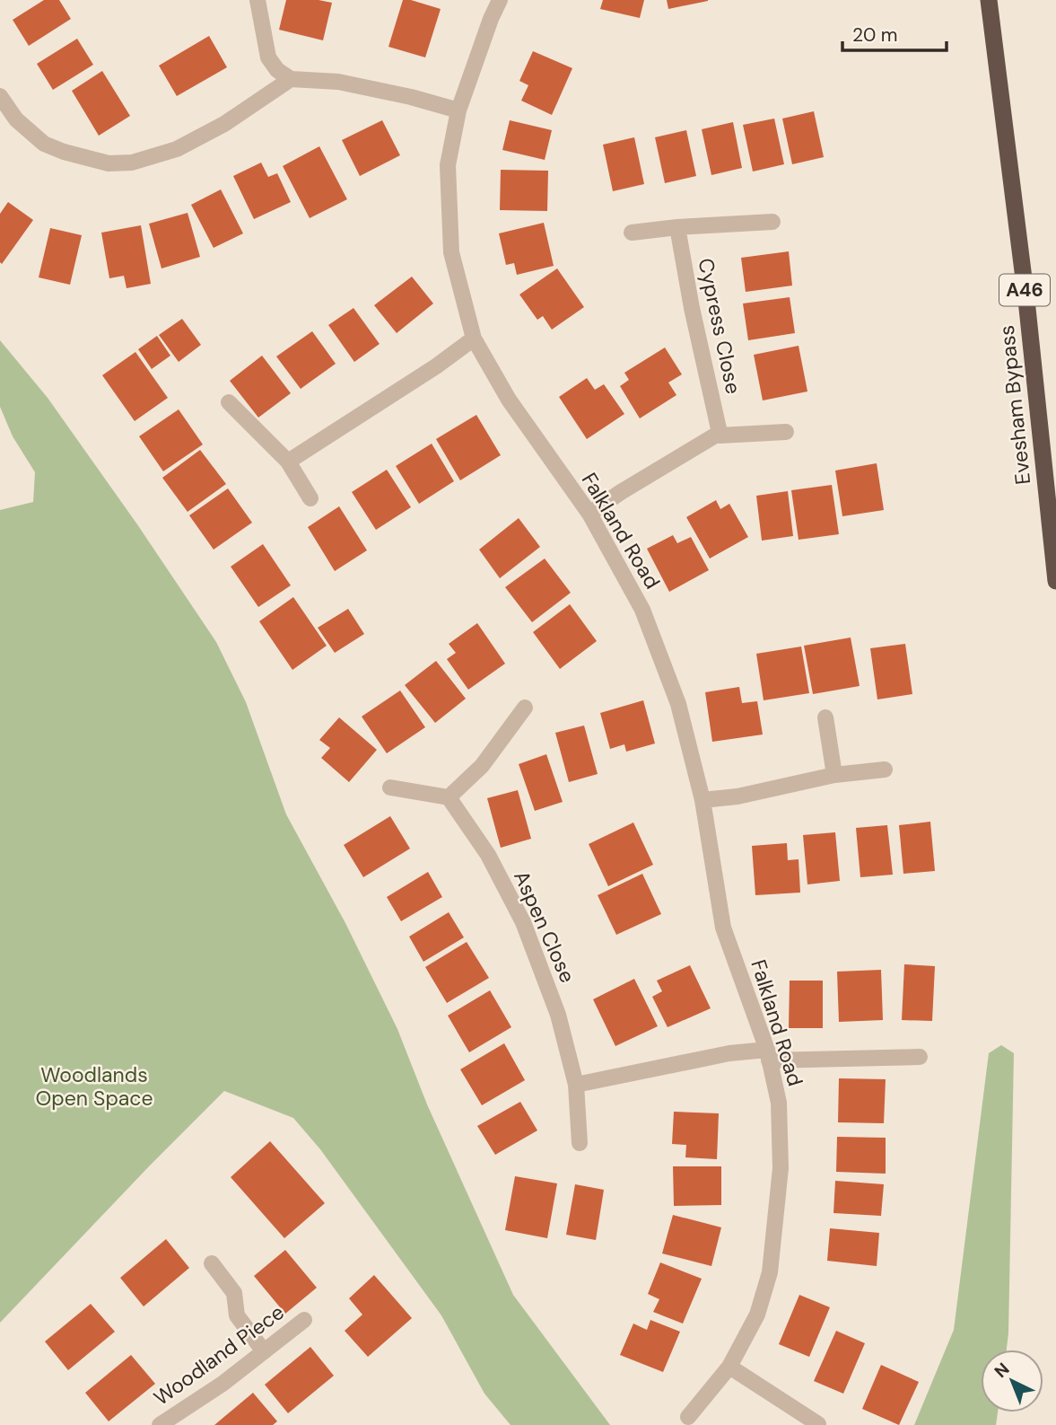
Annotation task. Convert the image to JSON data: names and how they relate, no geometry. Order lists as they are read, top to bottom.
{
  "streets": {
    "highway": ["A46", "Evesham Bypass"],
    "street": [
      "Cypress Close",
      "Falkland Road",
      "Aspen Close",
      "Woodland Piece"
    ]
  },
  "parks": ["Woodlands Open Space"],
  "scale_bar": "20 m",
  "north": "top left"
}
